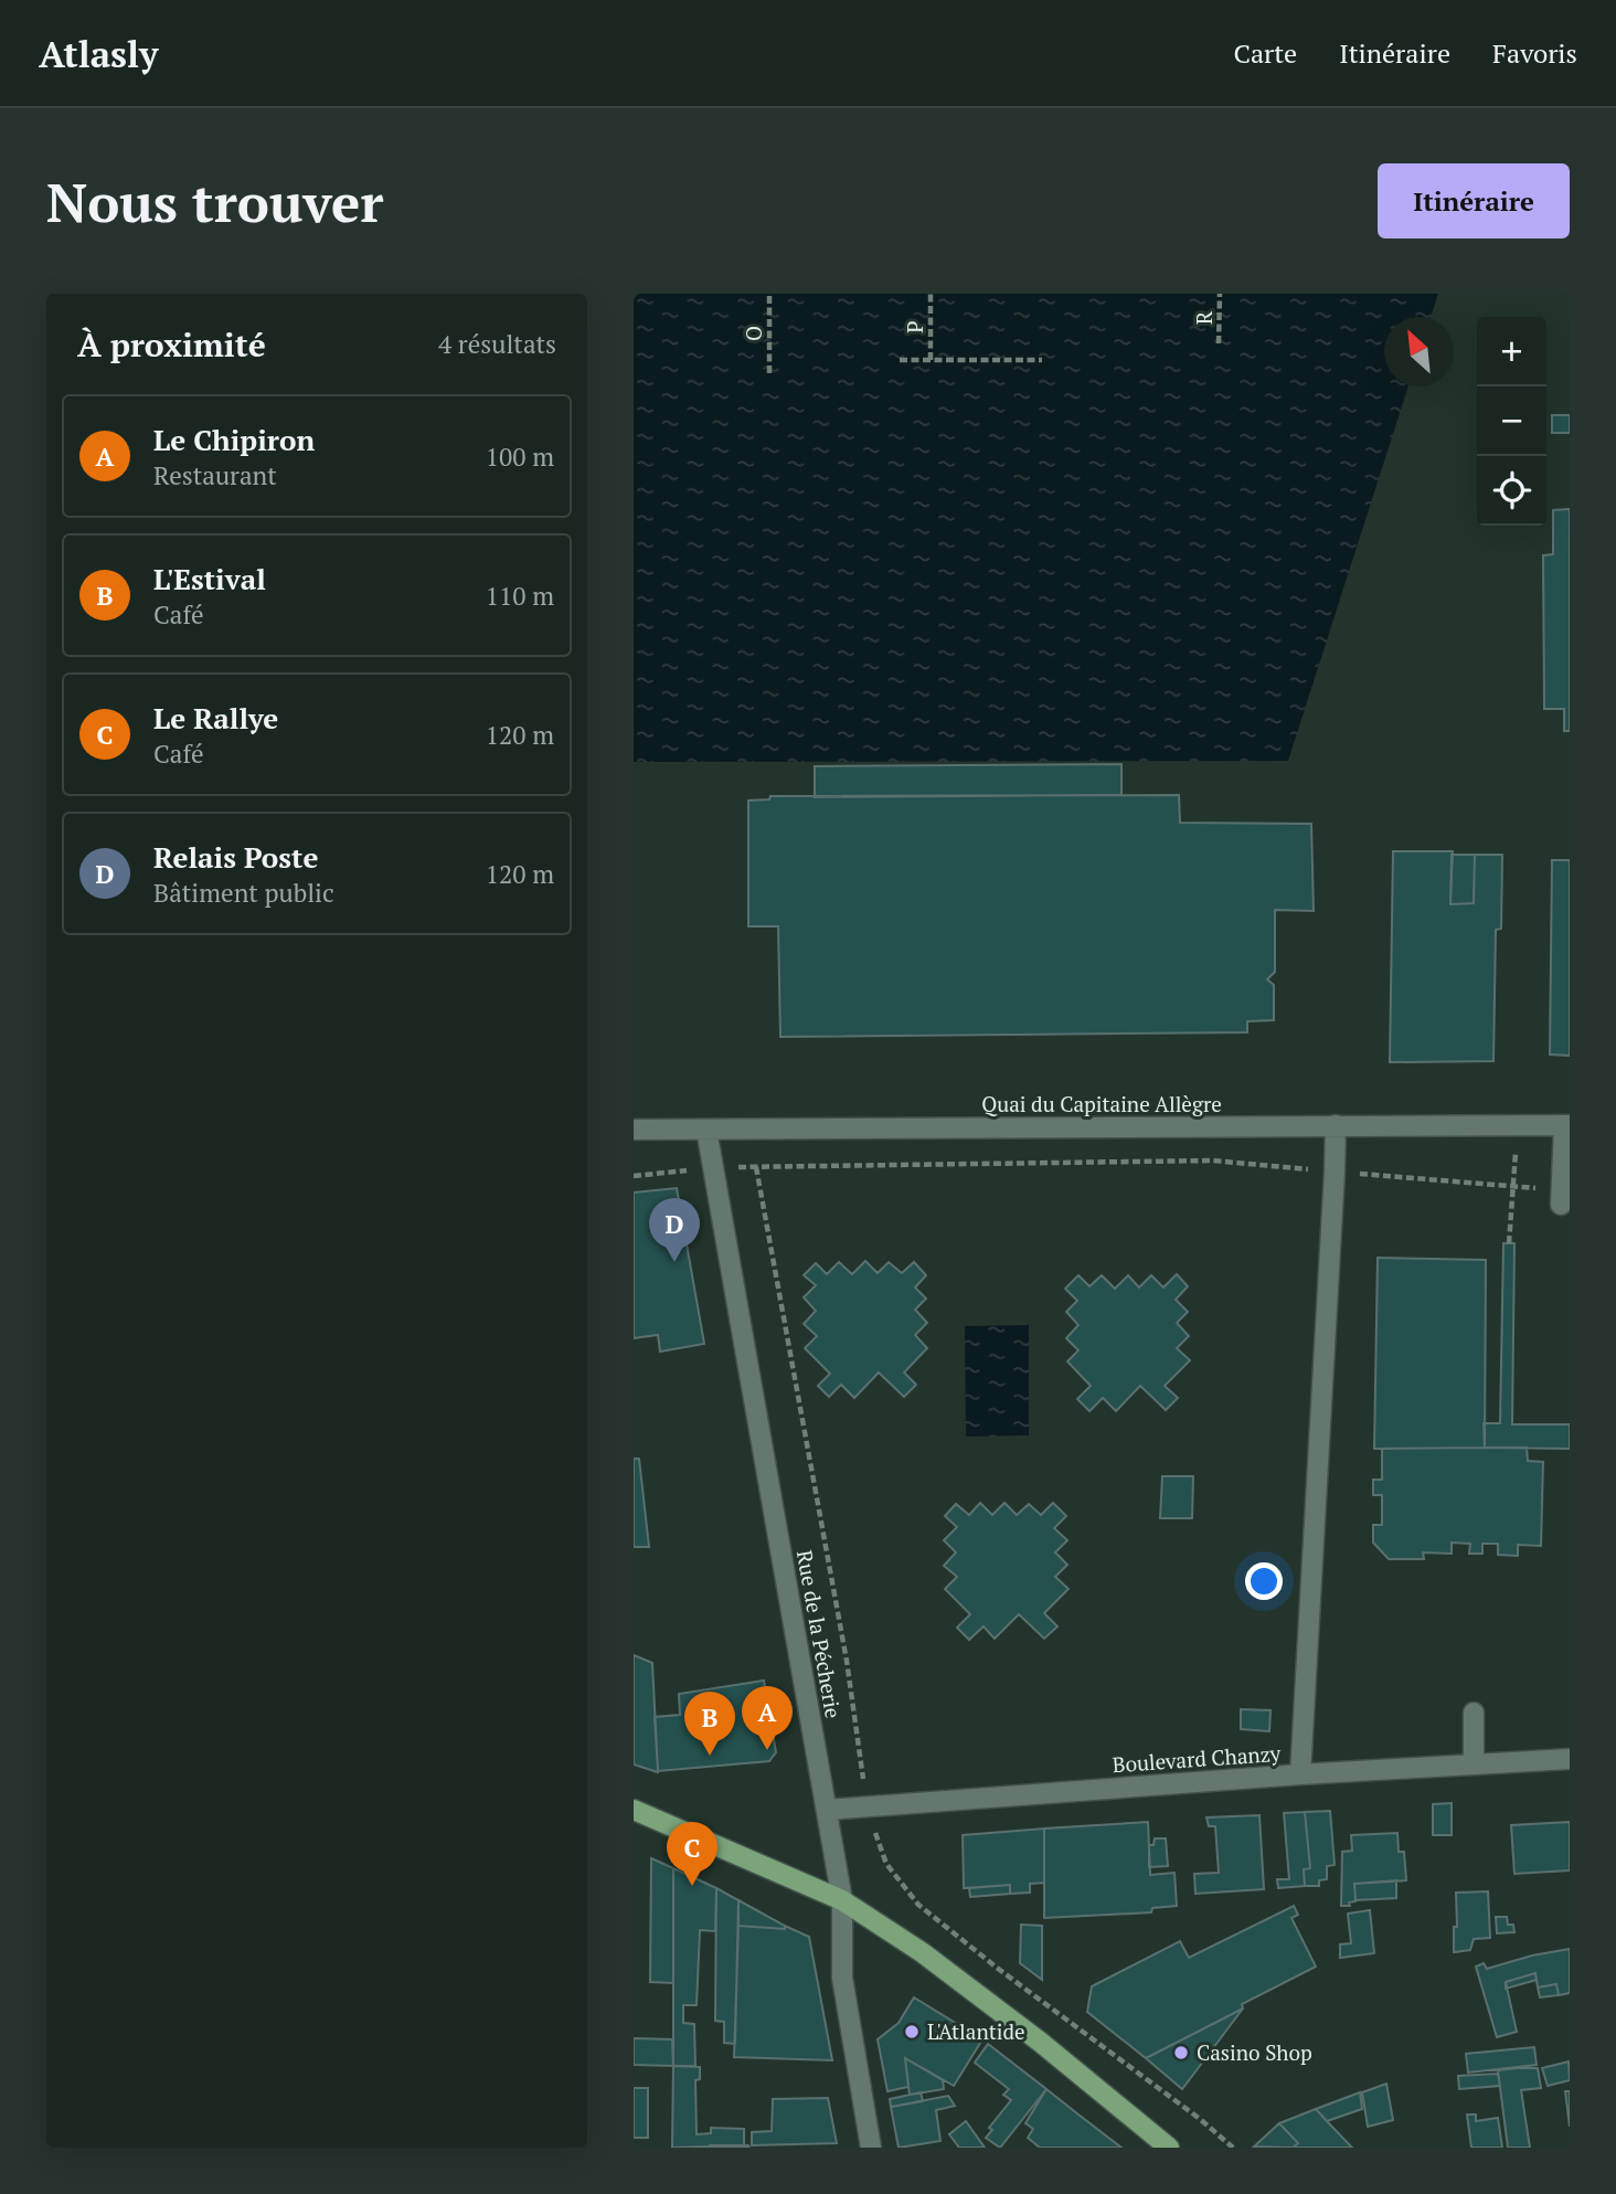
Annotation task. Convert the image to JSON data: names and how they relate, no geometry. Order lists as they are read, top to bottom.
{
  "streets": {
    "street": ["Quai du Capitaine Allègre", "Rue de la Pécherie", "Boulevard Chanzy"],
    "path": ["R", "P", "O"]
  },
  "crossings": [
    ["Quai du Capitaine Allègre", "Rue de la Pécherie"],
    ["Rue de la Pécherie", "Boulevard Chanzy"]
  ],
  "places": ["L'Atlantide", "Casino Shop"],
  "north": "top left",
  "page": {
    "header": "Atlasly",
    "nav": ["Carte", "Itinéraire", "Favoris"],
    "buttons": "Itinéraire",
    "title": "Nous trouver",
    "heading": ["À proximité", "4 résultats"],
    "map_buttons": ["+", "−"],
    "list": [
      {
        "mark": "A",
        "name": "Le Chipiron",
        "note": "Restaurant",
        "value": "100 m"
      },
      {
        "mark": "B",
        "name": "L'Estival",
        "note": "Café",
        "value": "110 m"
      },
      {
        "mark": "C",
        "name": "Le Rallye",
        "note": "Café",
        "value": "120 m"
      },
      {
        "mark": "D",
        "name": "Relais Poste",
        "note": "Bâtiment public",
        "value": "120 m"
      }
    ],
    "pins": [
      "D",
      "A",
      "B",
      "C"
    ]
  }
}
